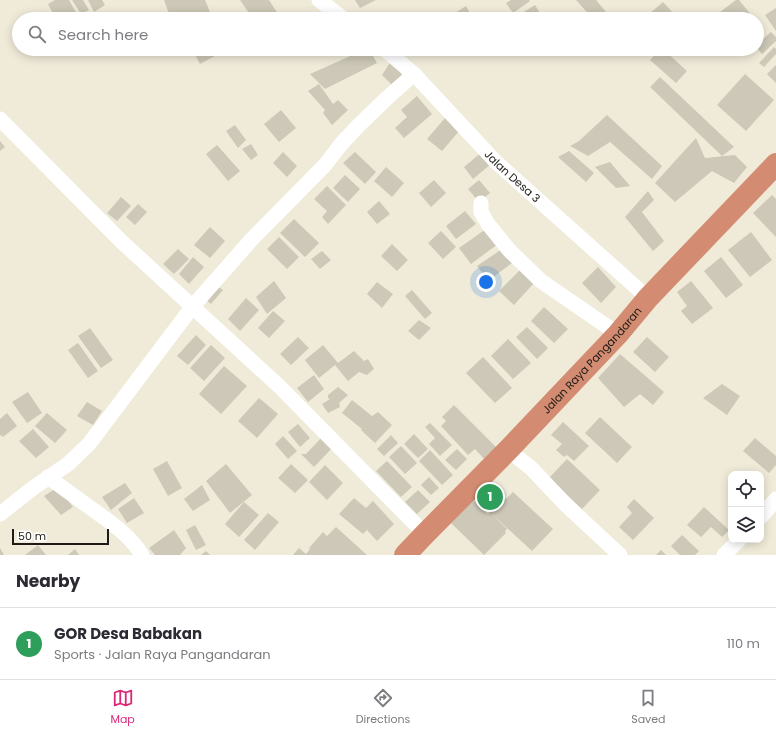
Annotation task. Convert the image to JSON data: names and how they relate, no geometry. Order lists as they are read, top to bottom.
{
  "streets": {
    "highway": ["Jalan Raya Pangandaran"],
    "street": ["Jalan Desa 3"]
  },
  "crossings": [
    ["Jalan Desa 3", "Jalan Raya Pangandaran"]
  ],
  "scale_bar": "50 m",
  "page": {
    "search": "Search here",
    "pins": "1",
    "scale": "50 m",
    "heading": "Nearby",
    "list": [
      {
        "mark": "1",
        "name": "GOR Desa Babakan",
        "note": "Sports · Jalan Raya Pangandaran",
        "value": "110 m"
      }
    ],
    "nav": ["Map", "Directions", "Saved"]
  }
}
